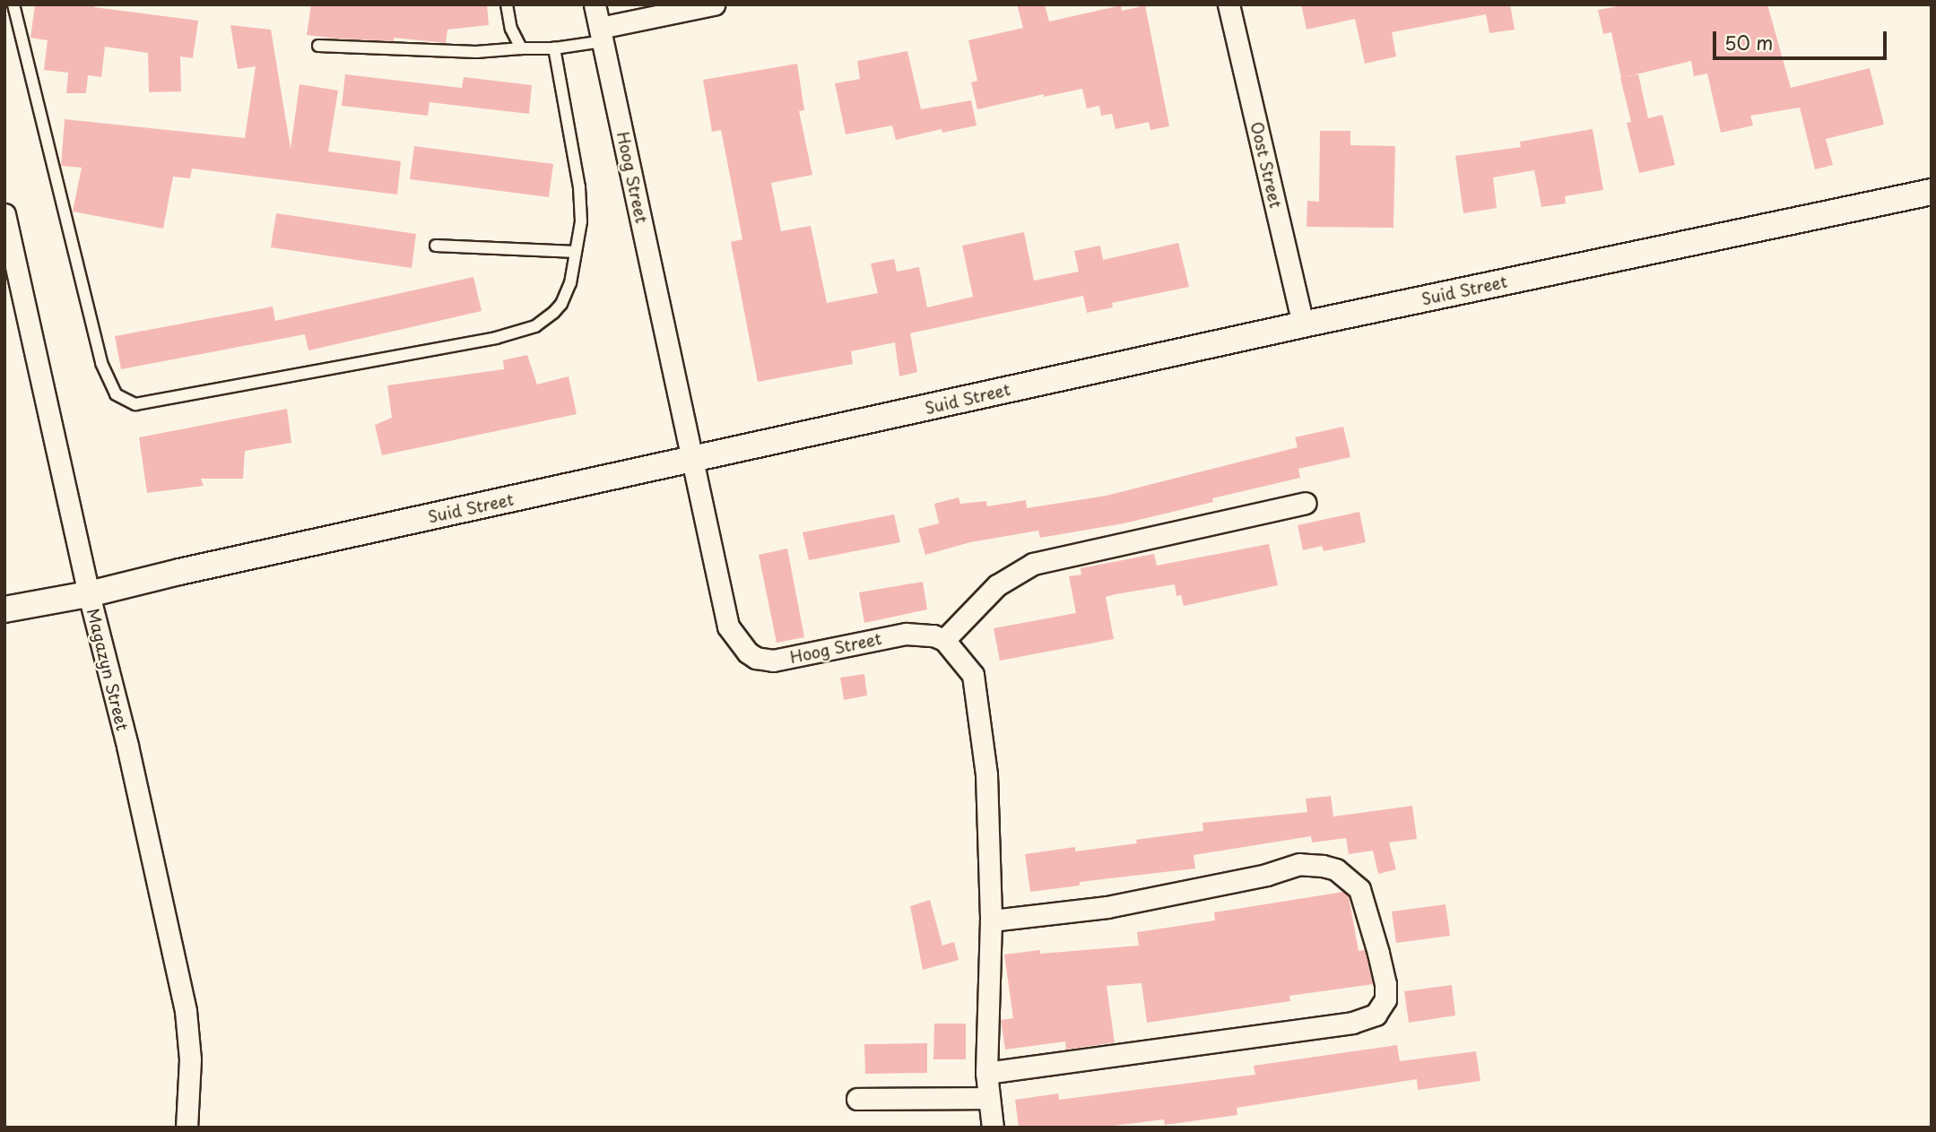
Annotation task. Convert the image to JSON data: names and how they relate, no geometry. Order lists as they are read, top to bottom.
{
  "streets": {
    "street": [
      "Oost Street",
      "Hoog Street",
      "Suid Street",
      "Magazyn Street"
    ]
  },
  "crossings": [
    ["Oost Street", "Suid Street"],
    ["Hoog Street", "Suid Street"],
    ["Suid Street", "Magazyn Street"]
  ],
  "scale_bar": "50 m"
}
